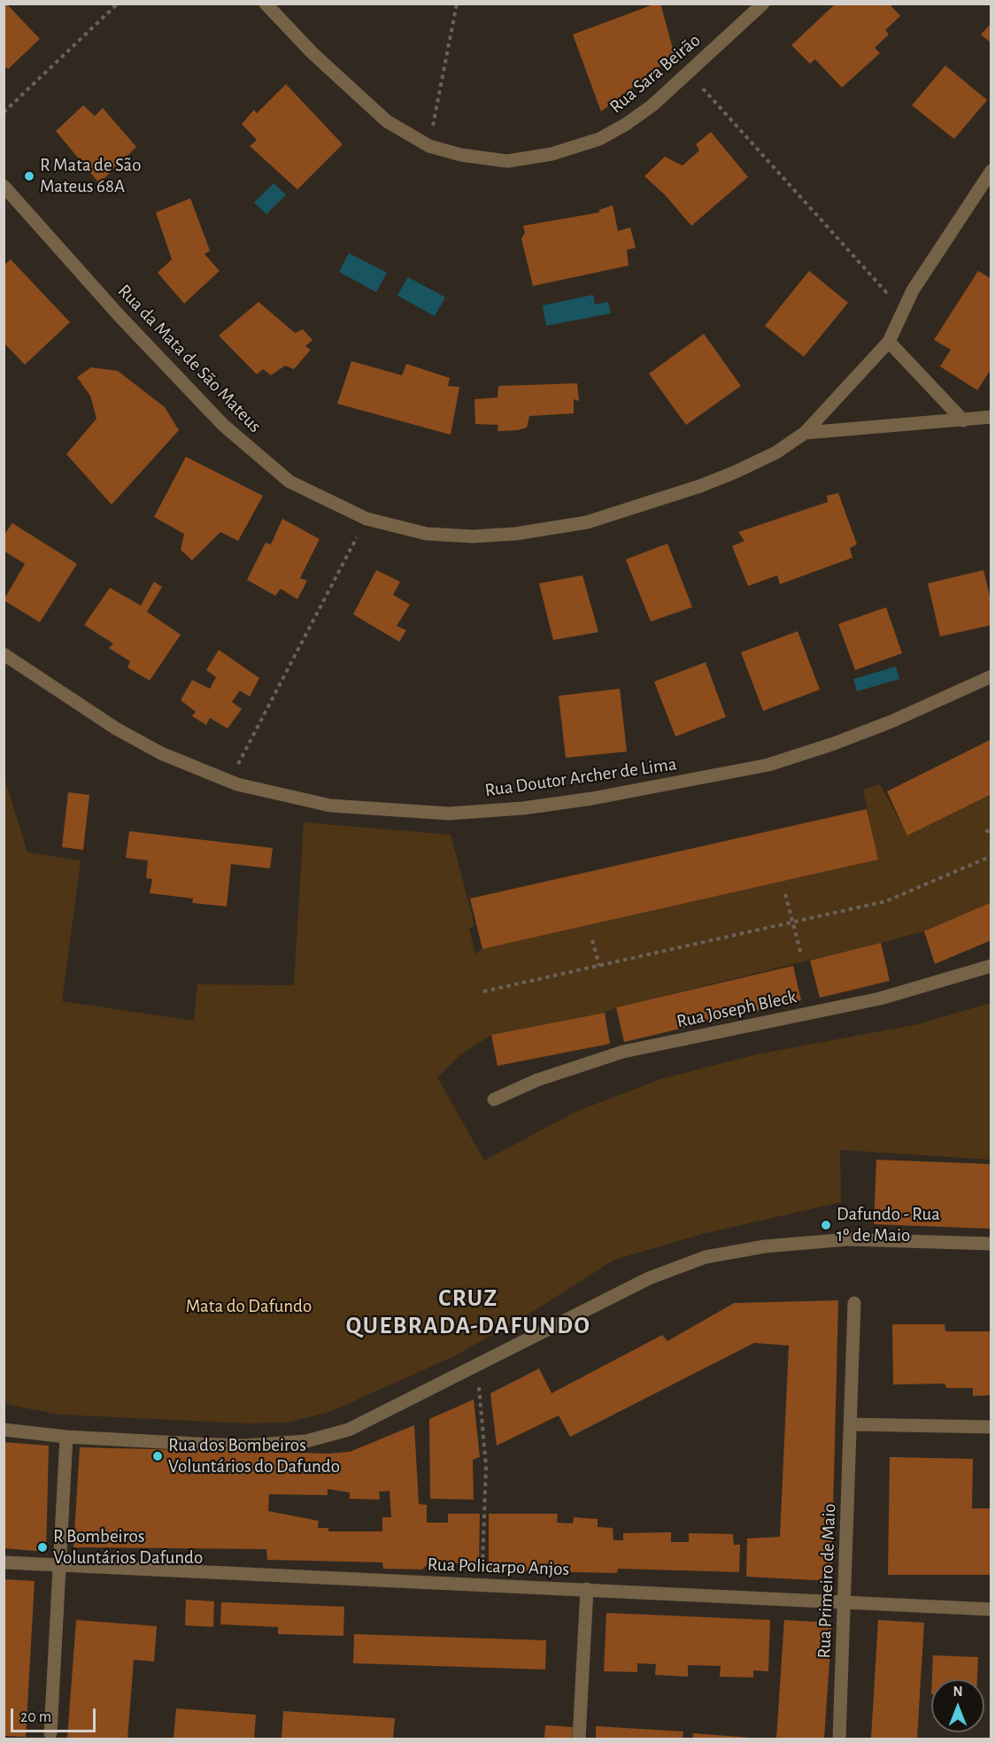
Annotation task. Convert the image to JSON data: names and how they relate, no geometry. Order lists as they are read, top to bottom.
{
  "streets": {
    "street": [
      "Rua Sara Beirão",
      "Rua da Mata de São Mateus",
      "Rua Doutor Archer de Lima",
      "Rua Joseph Bleck",
      "Rua Policarpo Anjos",
      "Rua Primeiro de Maio"
    ]
  },
  "crossings": [
    ["Rua Policarpo Anjos", "Rua Primeiro de Maio"]
  ],
  "districts": ["CRUZ QUEBRADA-DAFUNDO"],
  "parks": ["Mata do Dafundo"],
  "places": [
    "R Mata de São Mateus 68A",
    "Dafundo - Rua 1º de Maio",
    "Rua dos Bombeiros Voluntários do Dafundo",
    "R Bombeiros Voluntários Dafundo"
  ],
  "scale_bar": "20 m",
  "north": "top"
}
